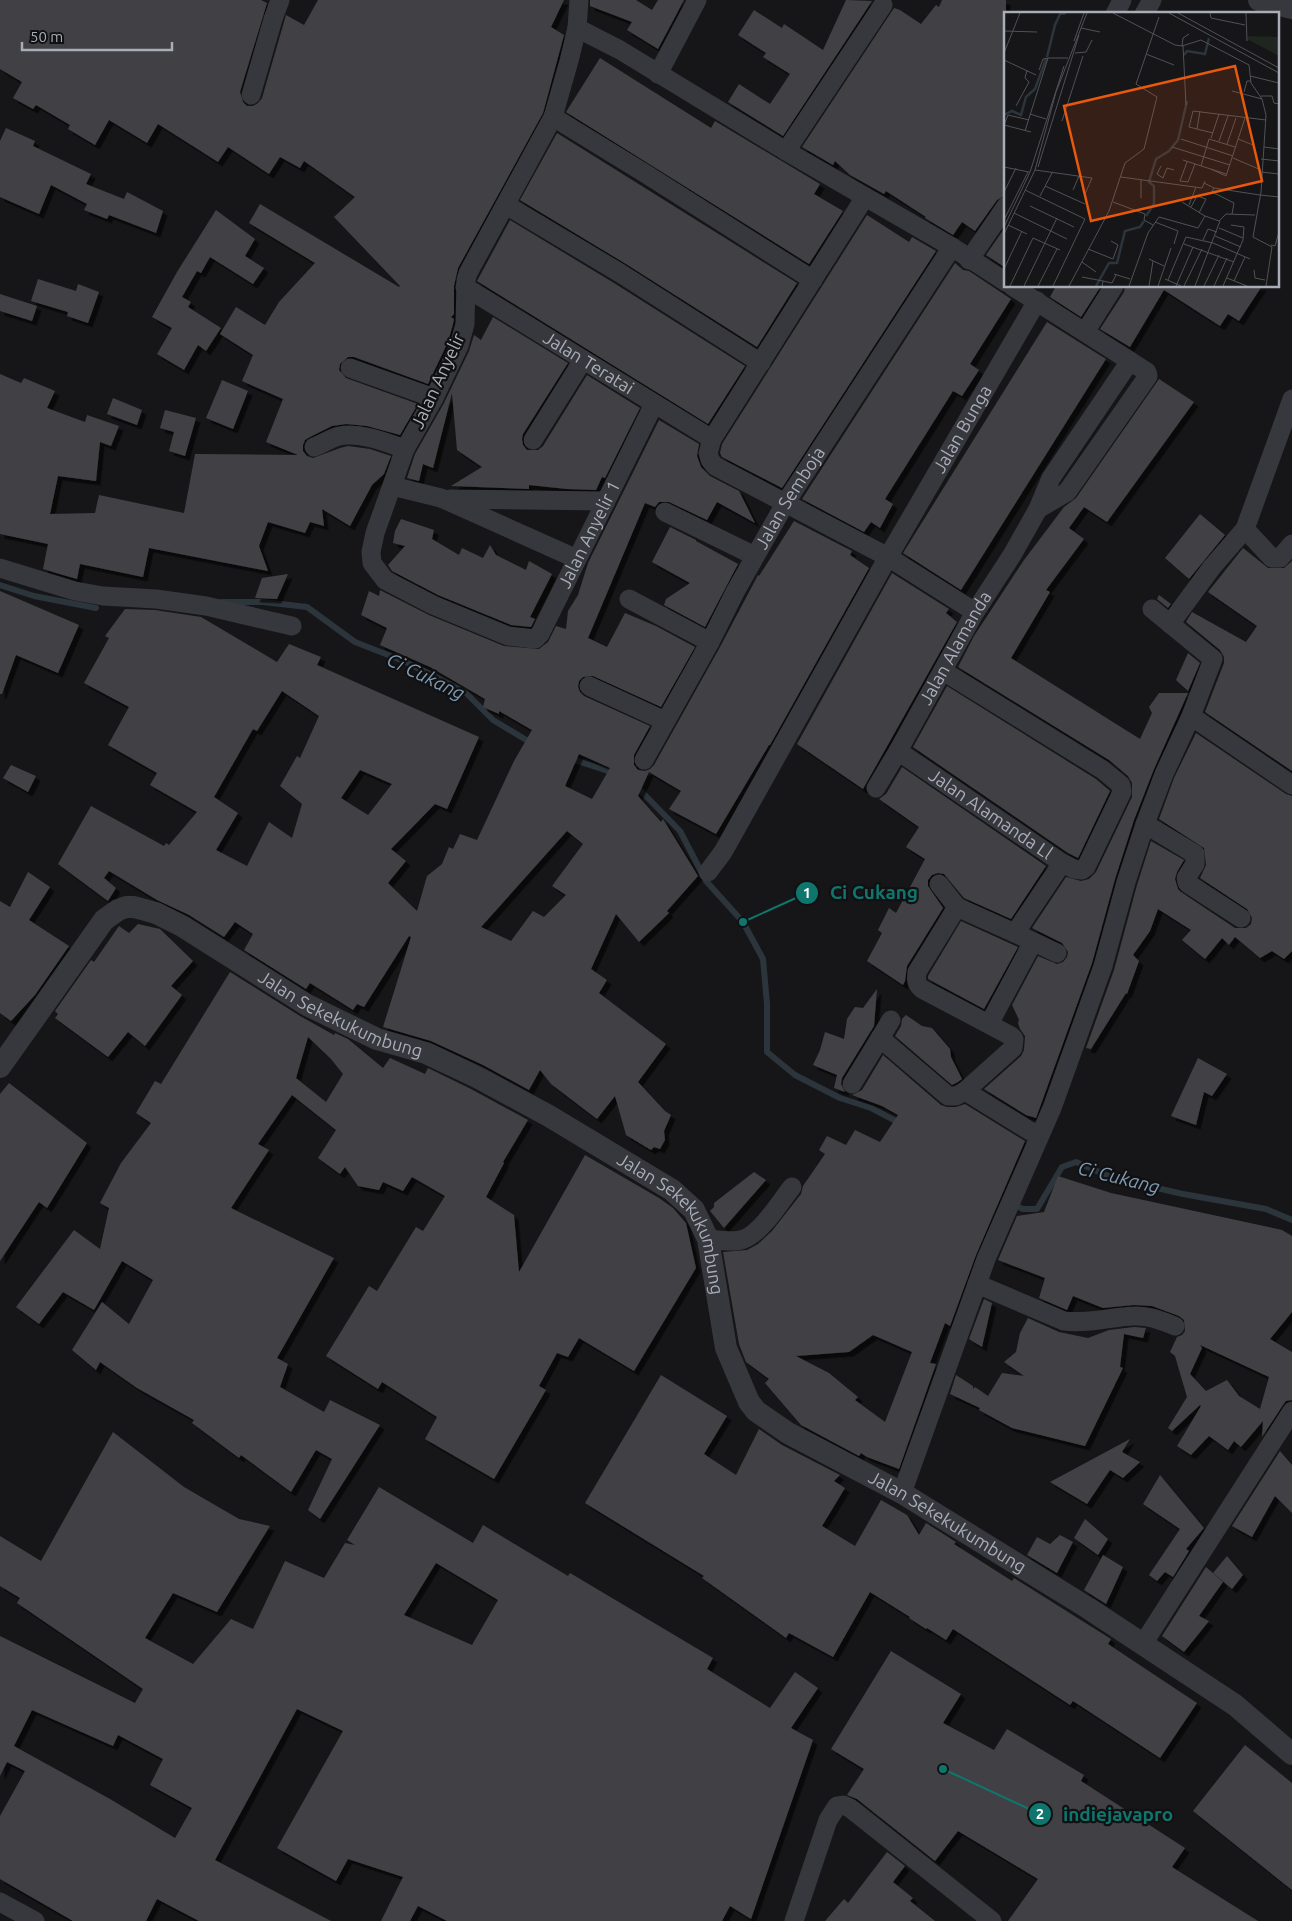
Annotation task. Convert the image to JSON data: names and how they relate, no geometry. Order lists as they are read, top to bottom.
{
  "streets": {
    "street": [
      "Jalan Teratai",
      "Jalan Anyelir",
      "Jalan Bunga",
      "Jalan Semboja",
      "Jalan Anyelir 1",
      "Jalan Alamanda",
      "Jalan Alamanda Ll",
      "Jalan Sekekukumbung"
    ]
  },
  "crossings": [
    ["Jalan Teratai", "Jalan Anyelir"],
    ["Jalan Teratai", "Jalan Anyelir 1"],
    ["Jalan Anyelir", "Jalan Anyelir 1"],
    ["Jalan Alamanda", "Jalan Alamanda Ll"]
  ],
  "water": ["Ci Cukang"],
  "places": ["Ci Cukang", "indiejavapro"],
  "scale_bar": "50 m"
}
